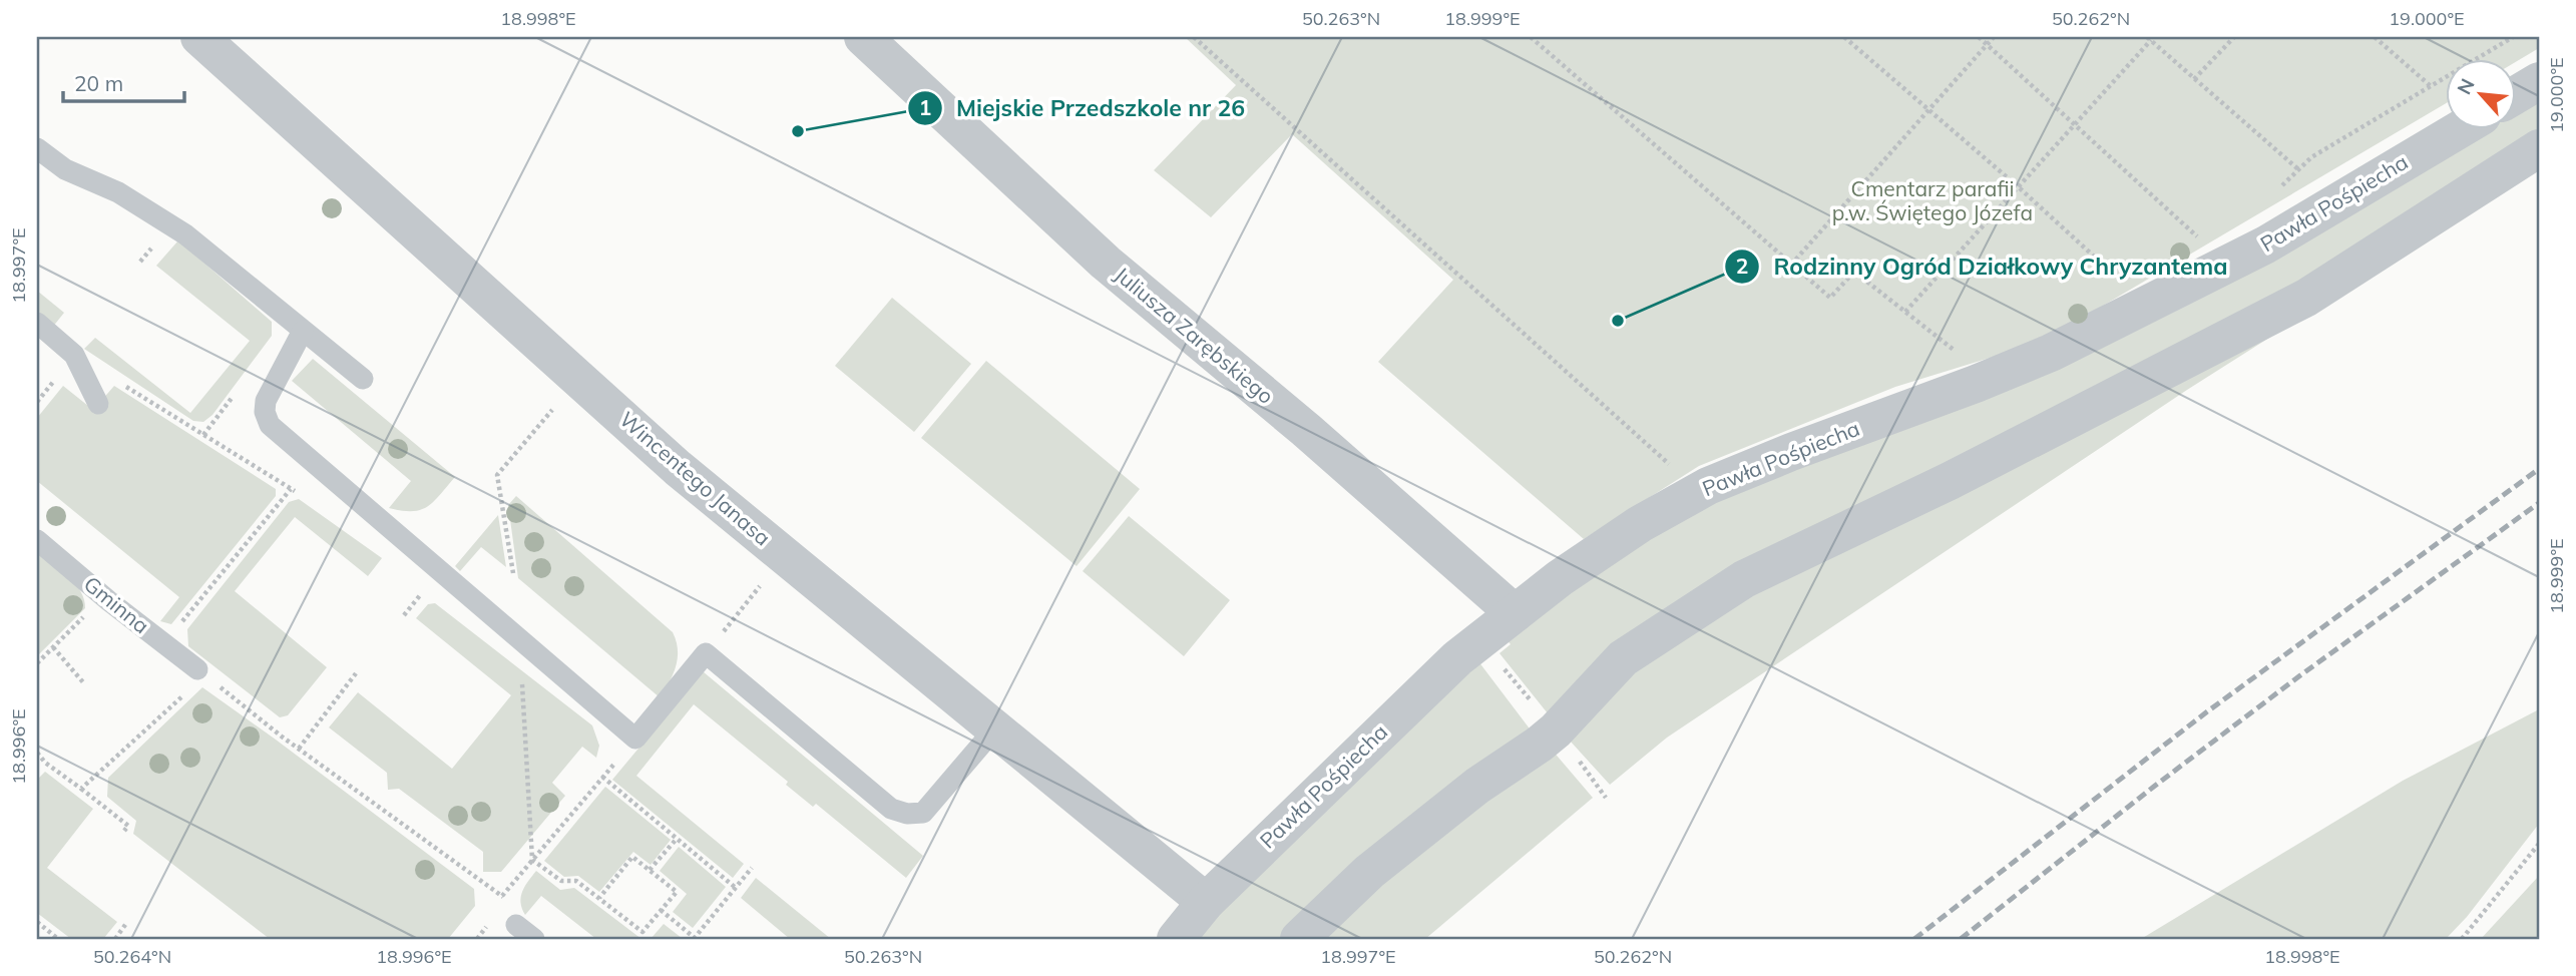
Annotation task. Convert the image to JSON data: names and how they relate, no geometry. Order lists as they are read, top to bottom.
{
  "streets": {
    "street": ["Pawła Pośpiecha", "Juliusza Zarębskiego", "Wincentego Janasa"],
    "lane": ["Gminna"]
  },
  "crossings": [
    ["Pawła Pośpiecha", "Juliusza Zarębskiego"],
    ["Pawła Pośpiecha", "Wincentego Janasa"]
  ],
  "parks": ["Cmentarz parafii p.w. Świętego Józefa"],
  "places": ["Miejskie Przedszkole nr 26", "Rodzinny Ogród Działkowy Chryzantema"],
  "scale_bar": "20 m",
  "north": "top left",
  "coordinates": [
    "18.998°E",
    "50.263°N",
    "18.999°E",
    "50.262°N",
    "19.000°E",
    "18.997°E",
    "18.996°E",
    "50.264°N"
  ]
}
